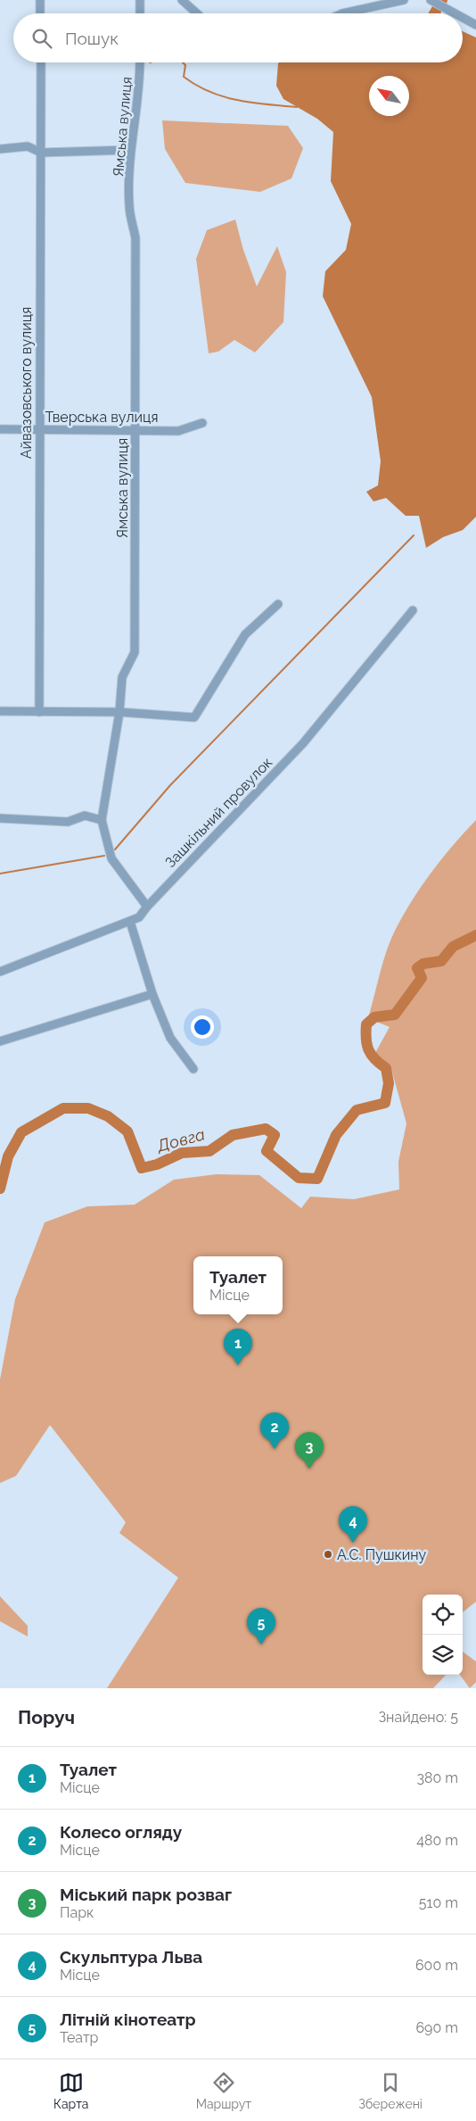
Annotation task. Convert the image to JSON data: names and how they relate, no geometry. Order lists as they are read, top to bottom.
{
  "streets": {
    "street": [
      "Ямська вулиця",
      "Айвазовського вулиця",
      "Тверська вулиця",
      "Зашкільний провулок"
    ]
  },
  "crossings": [
    ["Ямська вулиця", "Тверська вулиця"],
    ["Ямська вулиця", "Зашкільний провулок"],
    ["Айвазовського вулиця", "Тверська вулиця"]
  ],
  "water": ["Довга"],
  "places": ["А.С. Пушкину"],
  "north": "top left",
  "page": {
    "search": "Пошук",
    "popup": ["Туалет", "Місце"],
    "pins": [
      "1",
      "2",
      "3",
      "4",
      "5"
    ],
    "heading": ["Поруч", "Знайдено: 5"],
    "list": [
      {
        "mark": "1",
        "name": "Туалет",
        "note": "Місце",
        "value": "380 m"
      },
      {
        "mark": "2",
        "name": "Колесо огляду",
        "note": "Місце",
        "value": "480 m"
      },
      {
        "mark": "3",
        "name": "Міський парк розваг",
        "note": "Парк",
        "value": "510 m"
      },
      {
        "mark": "4",
        "name": "Скульптура Льва",
        "note": "Місце",
        "value": "600 m"
      },
      {
        "mark": "5",
        "name": "Літній кінотеатр",
        "note": "Театр",
        "value": "690 m"
      }
    ],
    "nav": ["Карта", "Маршрут", "Збережені"]
  }
}
